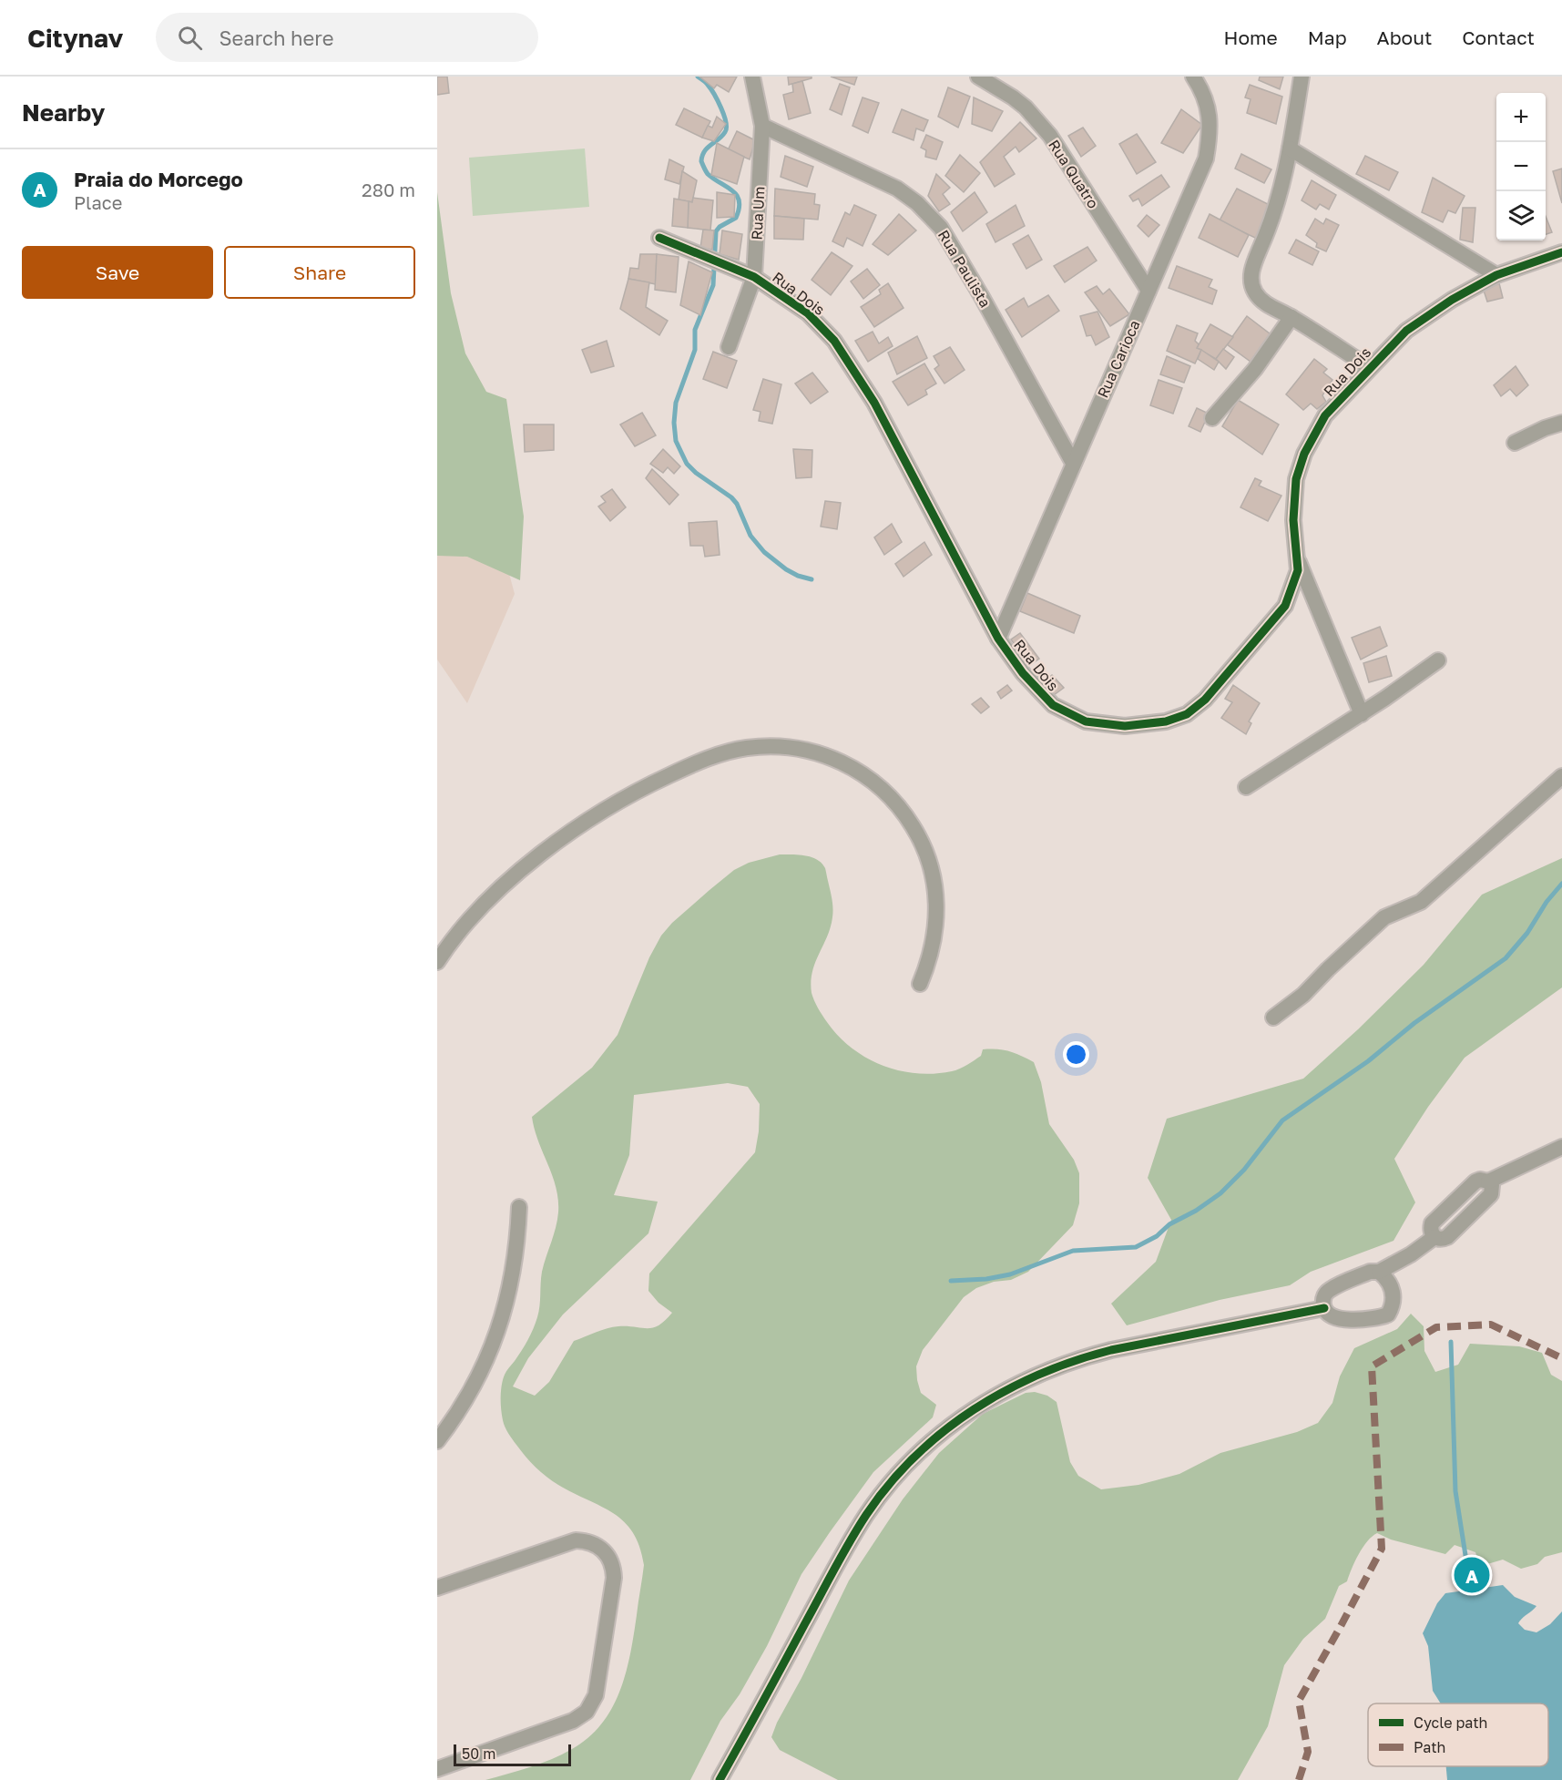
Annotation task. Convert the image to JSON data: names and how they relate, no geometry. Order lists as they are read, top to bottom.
{
  "streets": {
    "street": [
      "Rua Quatro",
      "Rua Um",
      "Rua Paulista",
      "Rua Dois",
      "Rua Carioca"
    ]
  },
  "crossings": [
    ["Rua Quatro", "Rua Carioca"],
    ["Rua Um", "Rua Paulista"],
    ["Rua Um", "Rua Dois"],
    ["Rua Paulista", "Rua Carioca"],
    ["Rua Dois", "Rua Carioca"]
  ],
  "legend": ["Cycle path", "Path"],
  "scale_bar": "50 m",
  "page": {
    "header": "Citynav",
    "search": "Search here",
    "nav": [
      "Home",
      "Map",
      "About",
      "Contact"
    ],
    "heading": "Nearby",
    "map_buttons": ["+", "−"],
    "list": [
      {
        "mark": "A",
        "name": "Praia do Morcego",
        "note": "Place",
        "value": "280 m"
      }
    ],
    "buttons": ["Save", "Share"],
    "pins": "A",
    "scale": "50 m"
  }
}
